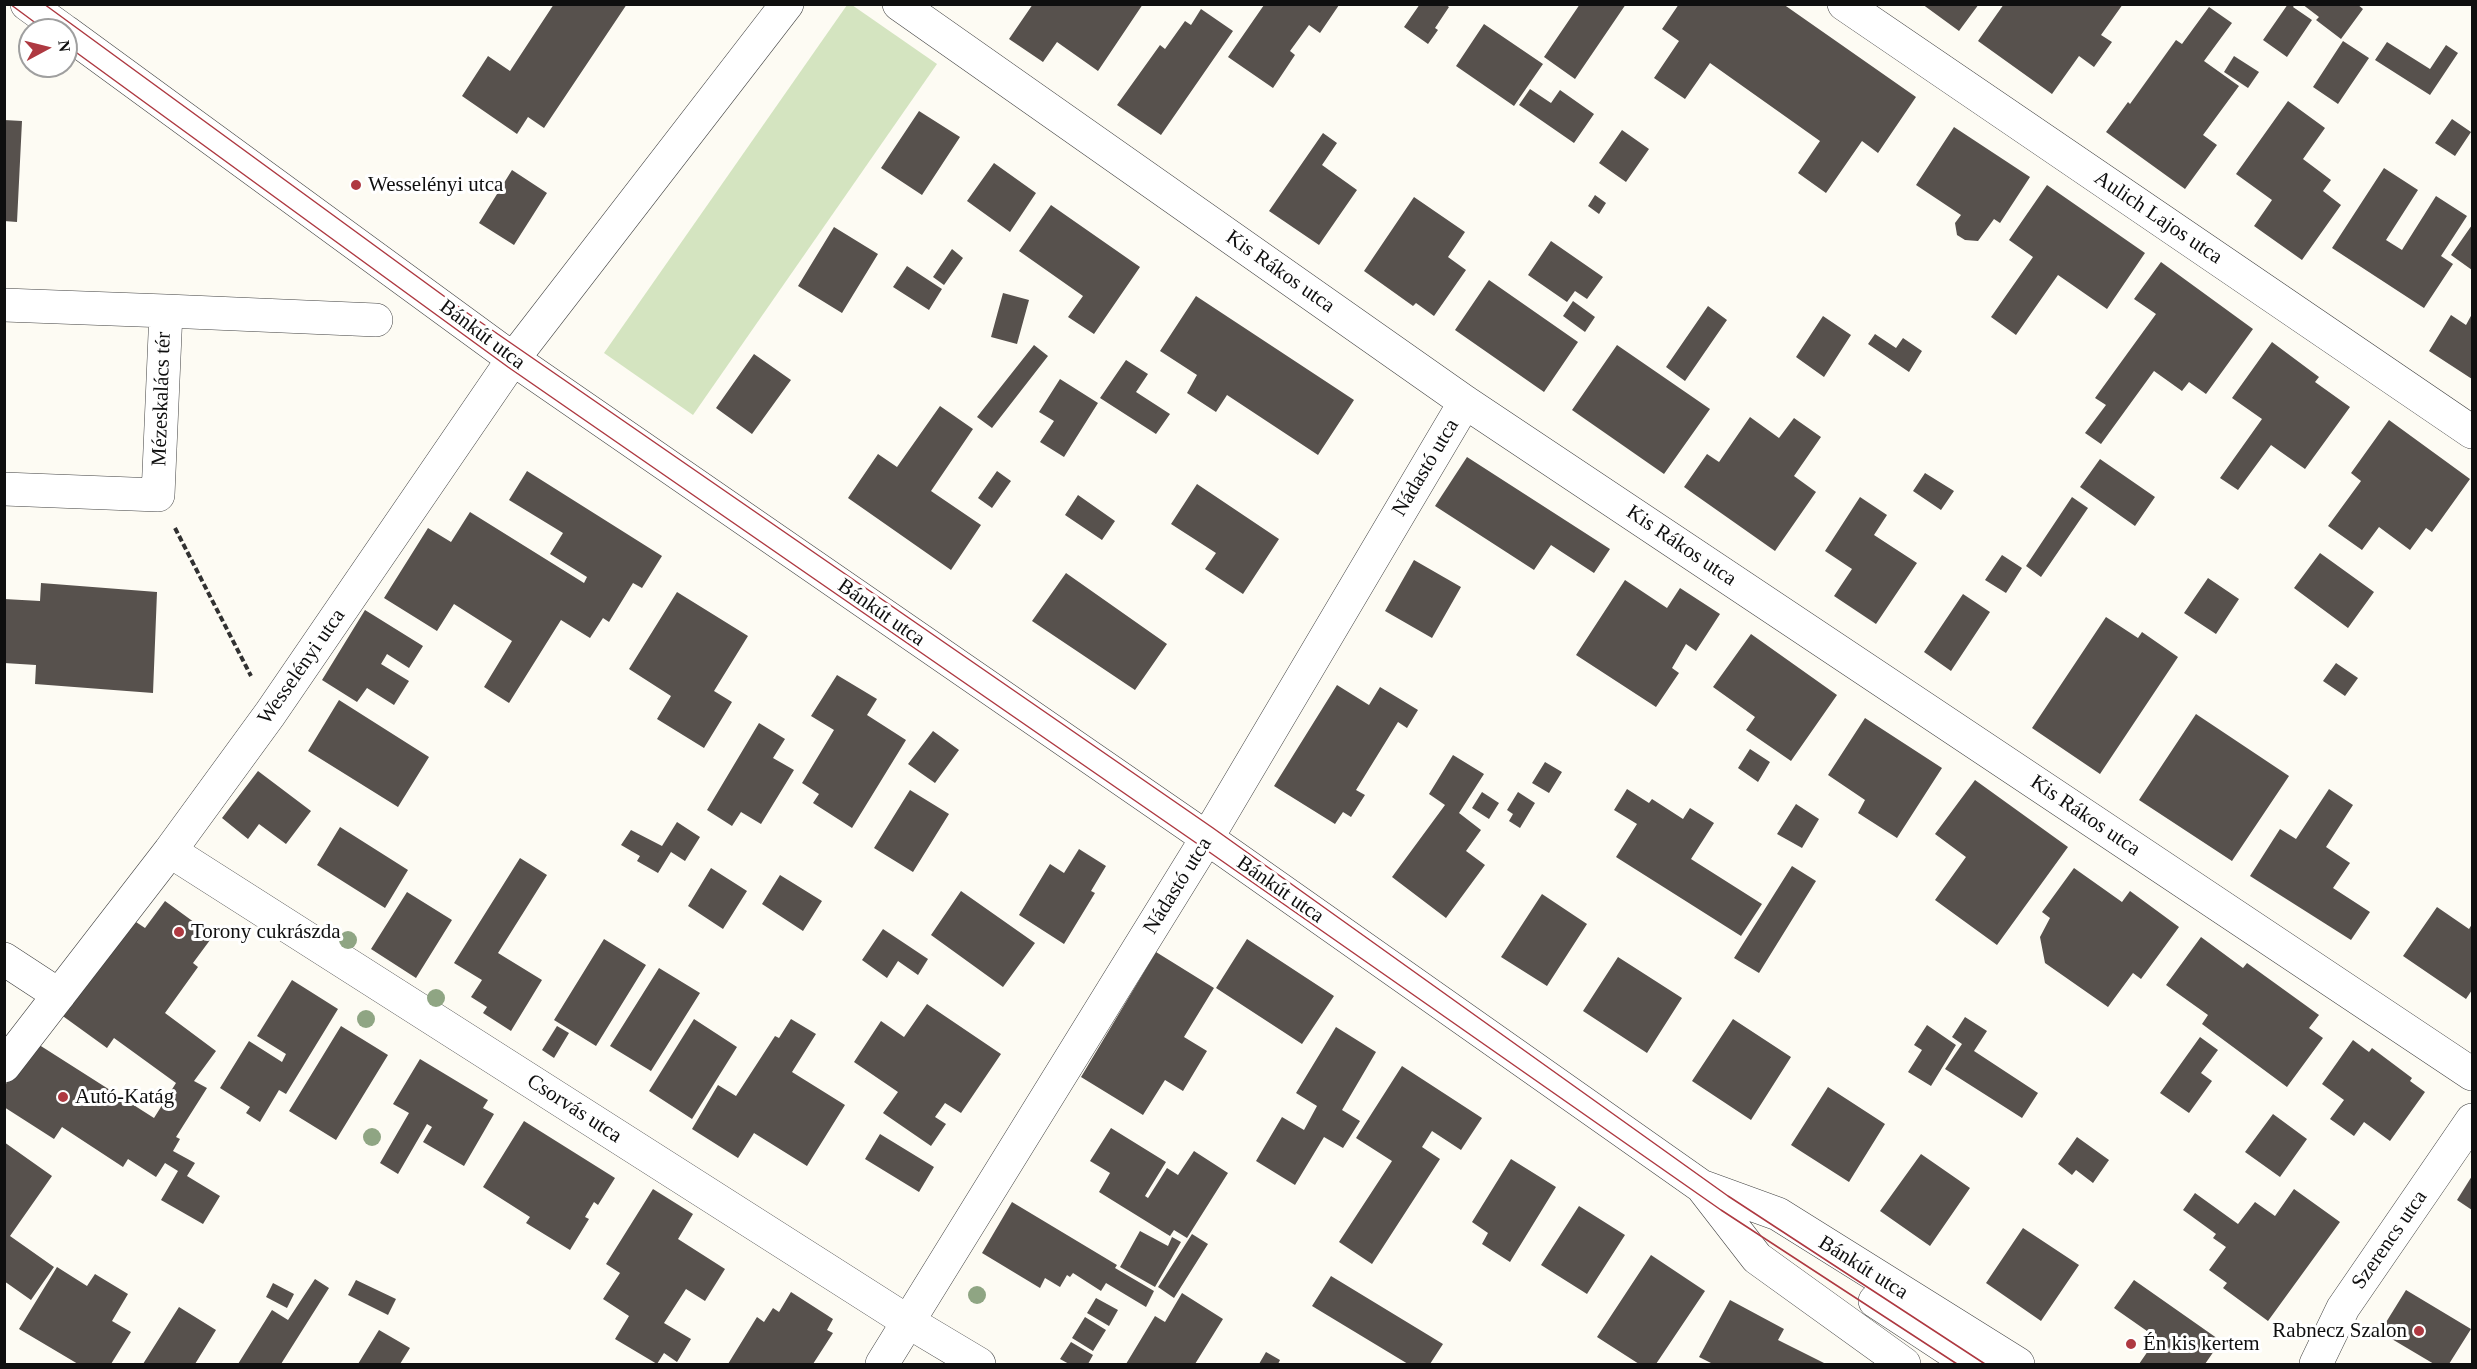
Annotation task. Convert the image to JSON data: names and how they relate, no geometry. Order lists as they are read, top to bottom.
{
  "streets": {
    "street": [
      "Aulich Lajos utca",
      "Kis Rákos utca",
      "Bánkút utca",
      "Mézeskalács tér",
      "Nádastó utca",
      "Wesselényi utca",
      "Csorvás utca",
      "Szerencs utca"
    ]
  },
  "crossings": [
    ["Kis Rákos utca", "Nádastó utca"],
    ["Bánkút utca", "Nádastó utca"],
    ["Bánkút utca", "Wesselényi utca"],
    ["Nádastó utca", "Csorvás utca"],
    ["Wesselényi utca", "Csorvás utca"]
  ],
  "places": [
    "Wesselényi utca",
    "Torony cukrászda",
    "Autó-Katág",
    "Rabnecz Szalon",
    "Én kis kertem"
  ],
  "north": "right"
}
